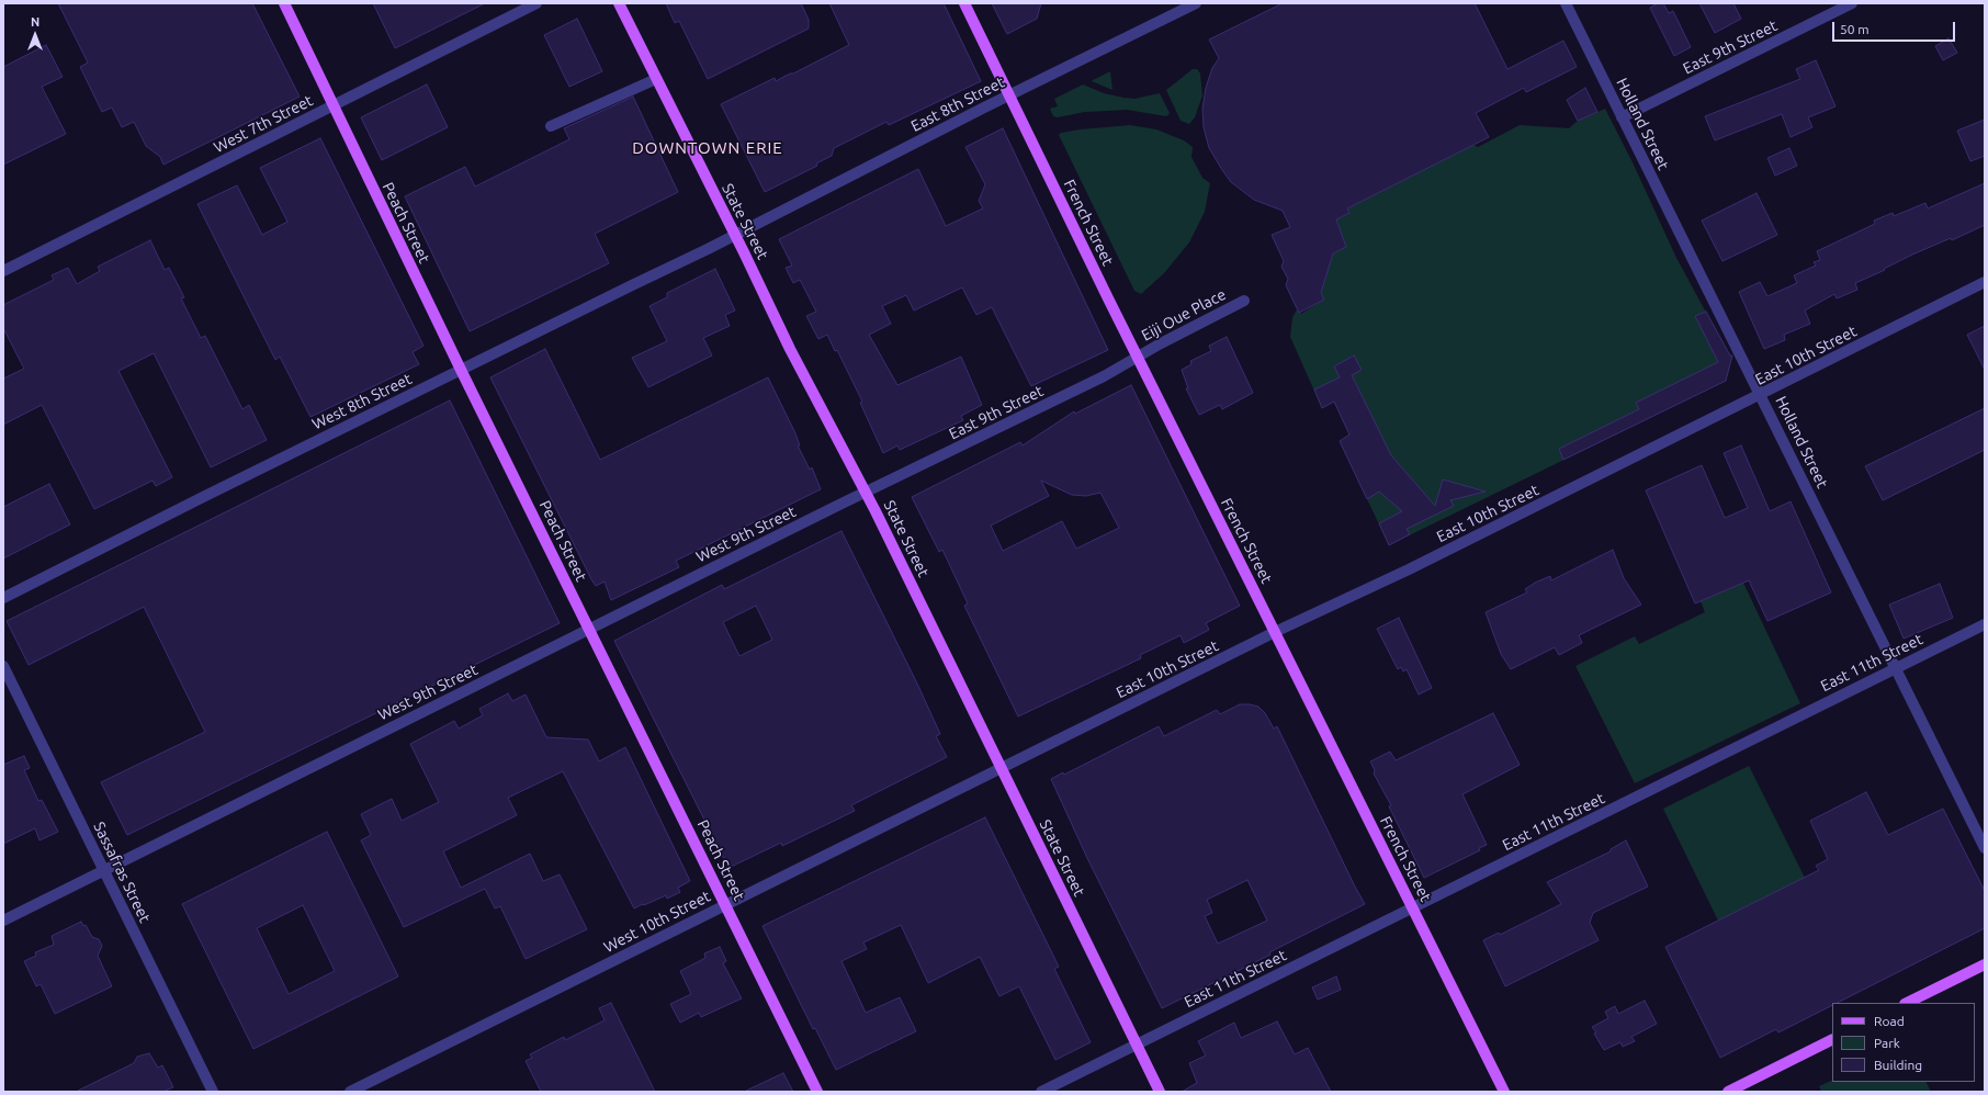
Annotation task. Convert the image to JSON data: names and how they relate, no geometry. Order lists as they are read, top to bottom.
{
  "streets": {
    "main road": ["State Street", "Peach Street", "French Street"],
    "street": [
      "East 9th Street",
      "East 8th Street",
      "West 7th Street",
      "Holland Street",
      "Eiji Oue Place",
      "East 10th Street",
      "West 8th Street",
      "West 9th Street",
      "East 11th Street",
      "Sassafras Street",
      "West 10th Street"
    ]
  },
  "crossings": [
    ["East 9th Street", "Holland Street"],
    ["East 9th Street", "State Street"],
    ["East 9th Street", "French Street"],
    ["East 9th Street", "Eiji Oue Place"],
    ["East 9th Street", "West 9th Street"],
    ["East 8th Street", "State Street"],
    ["East 8th Street", "French Street"],
    ["East 8th Street", "West 8th Street"],
    ["West 7th Street", "Peach Street"],
    ["Holland Street", "East 10th Street"],
    ["Holland Street", "East 11th Street"],
    ["State Street", "East 10th Street"],
    ["State Street", "West 8th Street"],
    ["State Street", "West 9th Street"],
    ["State Street", "East 11th Street"],
    ["State Street", "West 10th Street"],
    ["Peach Street", "West 8th Street"],
    ["Peach Street", "West 9th Street"],
    ["Peach Street", "West 10th Street"],
    ["French Street", "Eiji Oue Place"],
    ["French Street", "East 10th Street"],
    ["French Street", "East 11th Street"],
    ["East 10th Street", "West 10th Street"],
    ["West 9th Street", "Sassafras Street"]
  ],
  "districts": ["DOWNTOWN ERIE"],
  "legend": ["Road", "Park", "Building"],
  "scale_bar": "50 m",
  "north": "top"
}
